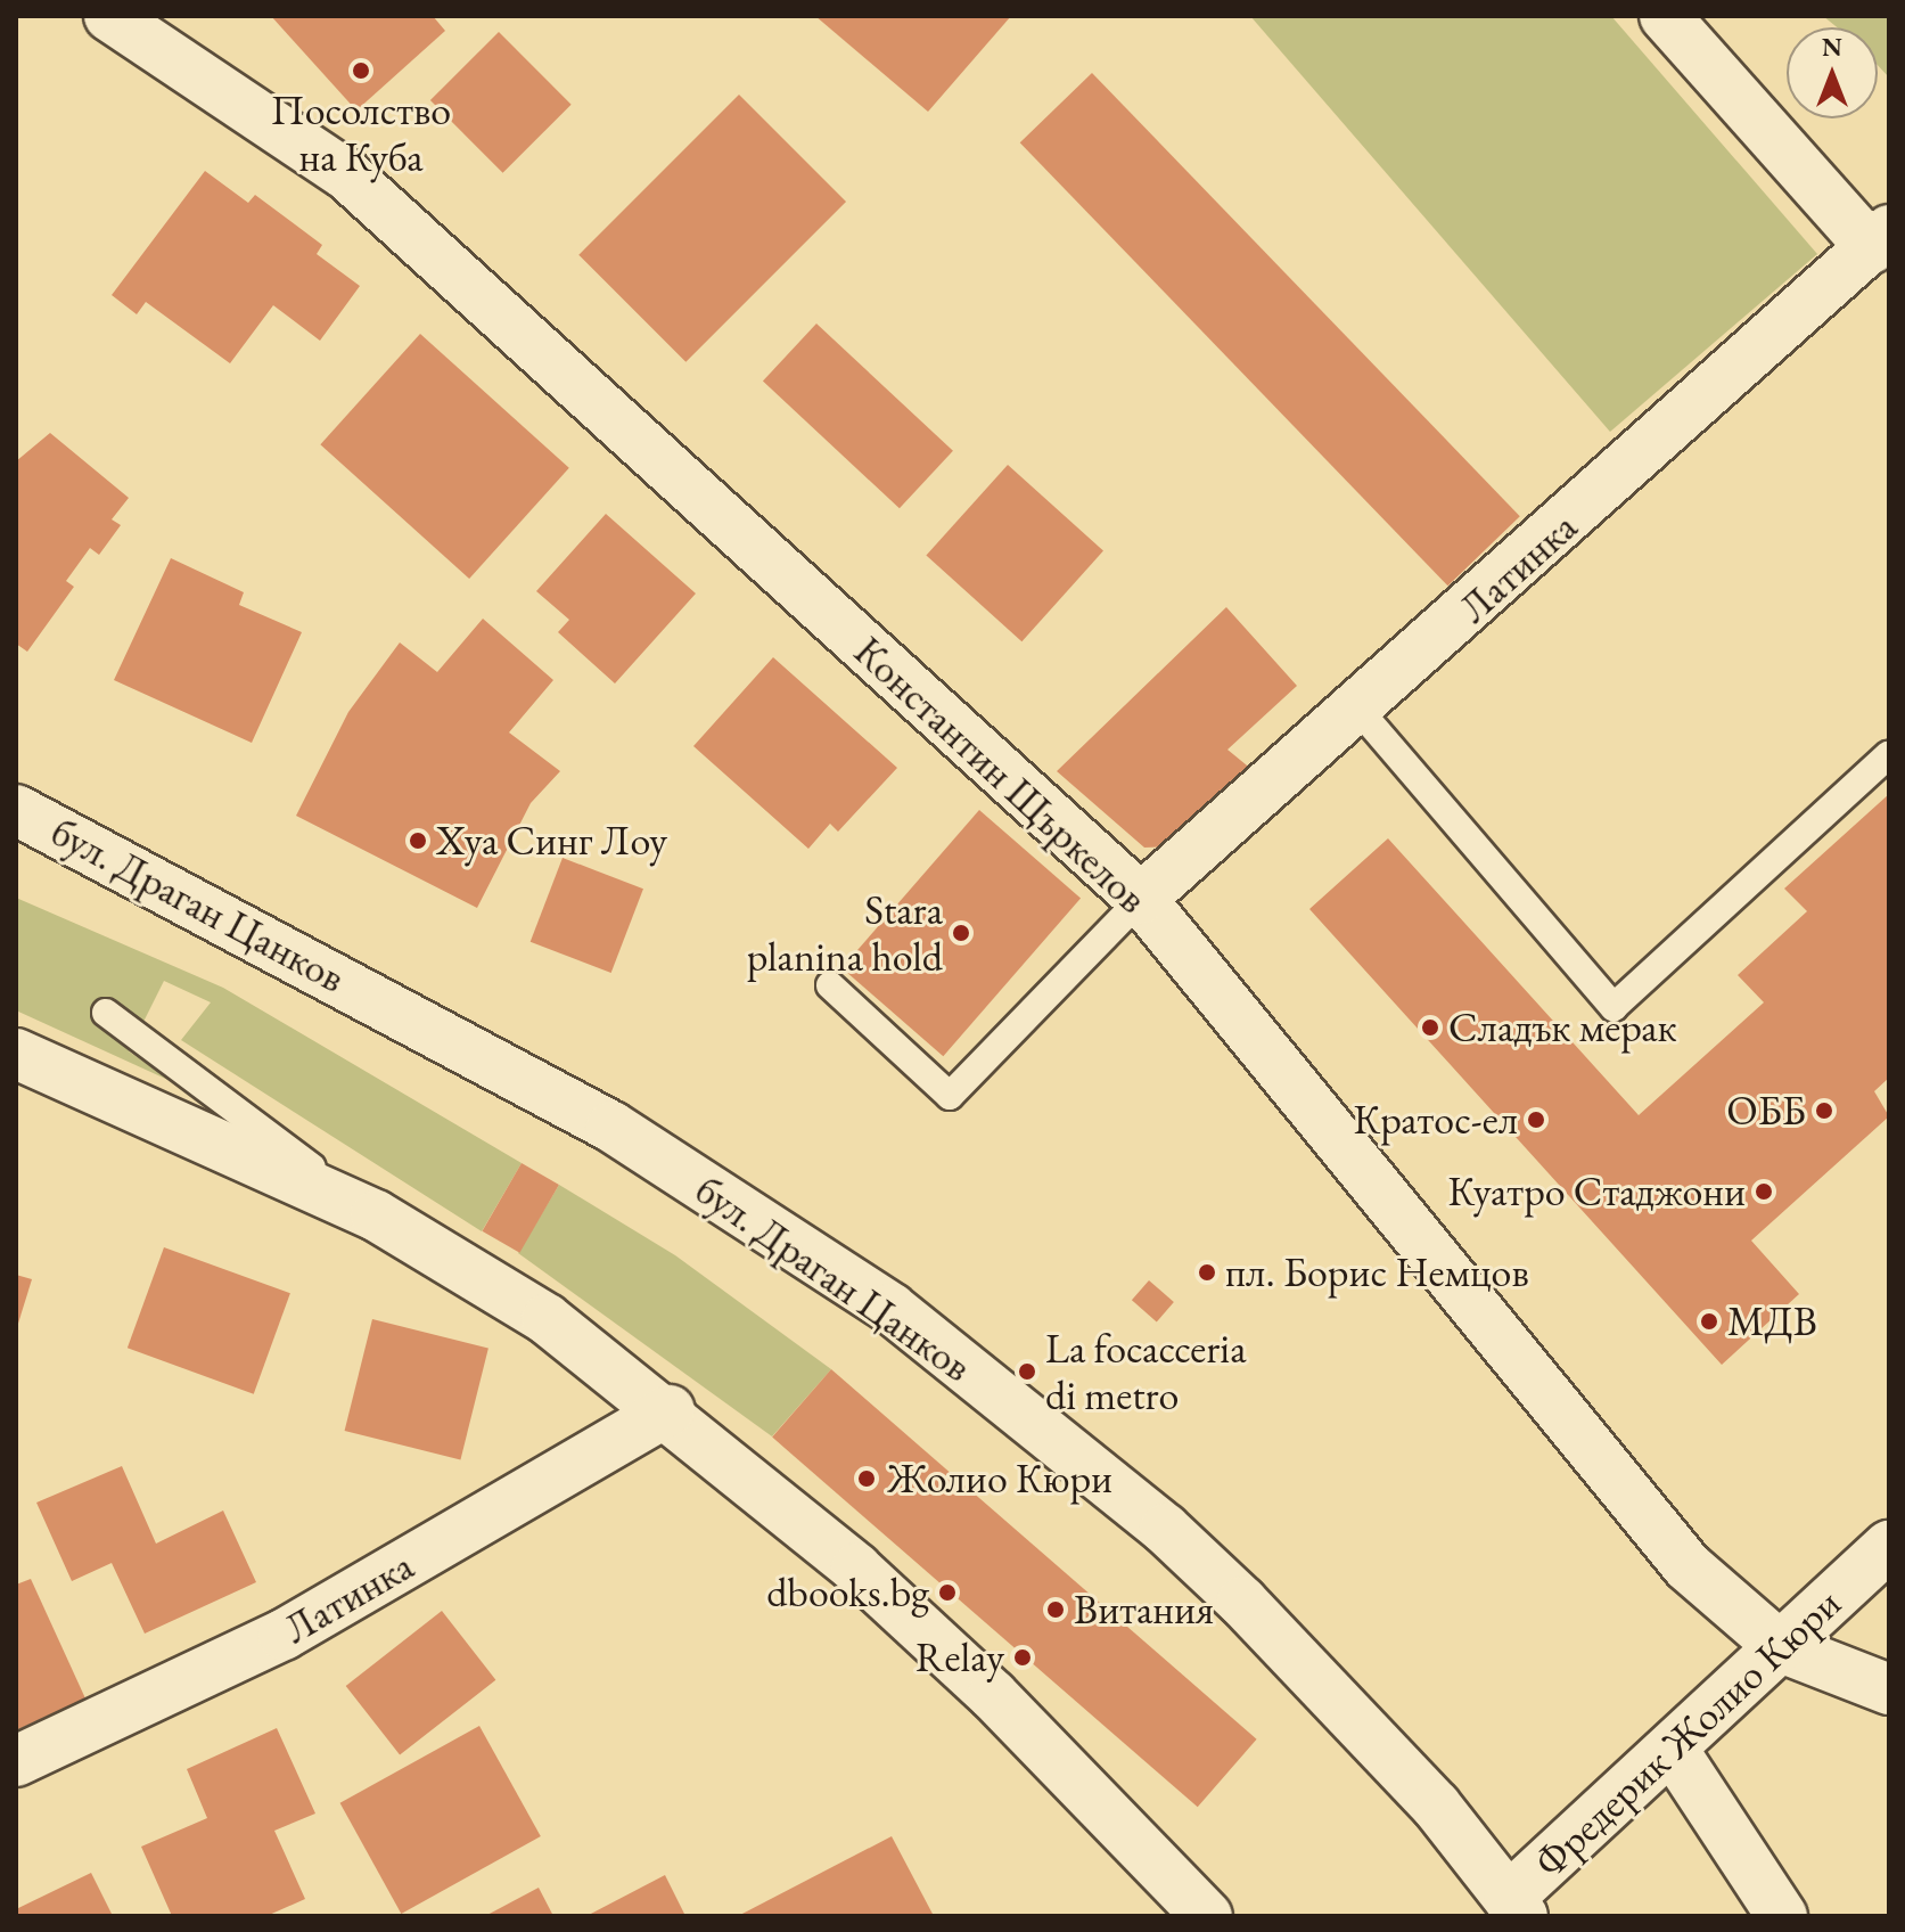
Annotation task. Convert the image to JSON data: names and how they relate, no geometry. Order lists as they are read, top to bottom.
{
  "streets": {
    "street": [
      "Латинка",
      "Константин Щъркелов",
      "бул. Драган Цанков",
      "Фредерик Жолио Кюри"
    ]
  },
  "crossings": [
    ["Латинка", "Константин Щъркелов"],
    ["Константин Щъркелов", "Фредерик Жолио Кюри"],
    ["бул. Драган Цанков", "Фредерик Жолио Кюри"]
  ],
  "places": [
    "Посолство на Куба",
    "Хуа Синг Лоу",
    "Stara planina hold",
    "Сладък мерак",
    "ОББ",
    "Кратос-ел",
    "Куатро Стаджони",
    "пл. Борис Немцов",
    "МДВ",
    "La focacceria di metro",
    "Жолио Кюри",
    "dbooks.bg",
    "Витания",
    "Relay"
  ],
  "north": "top"
}
